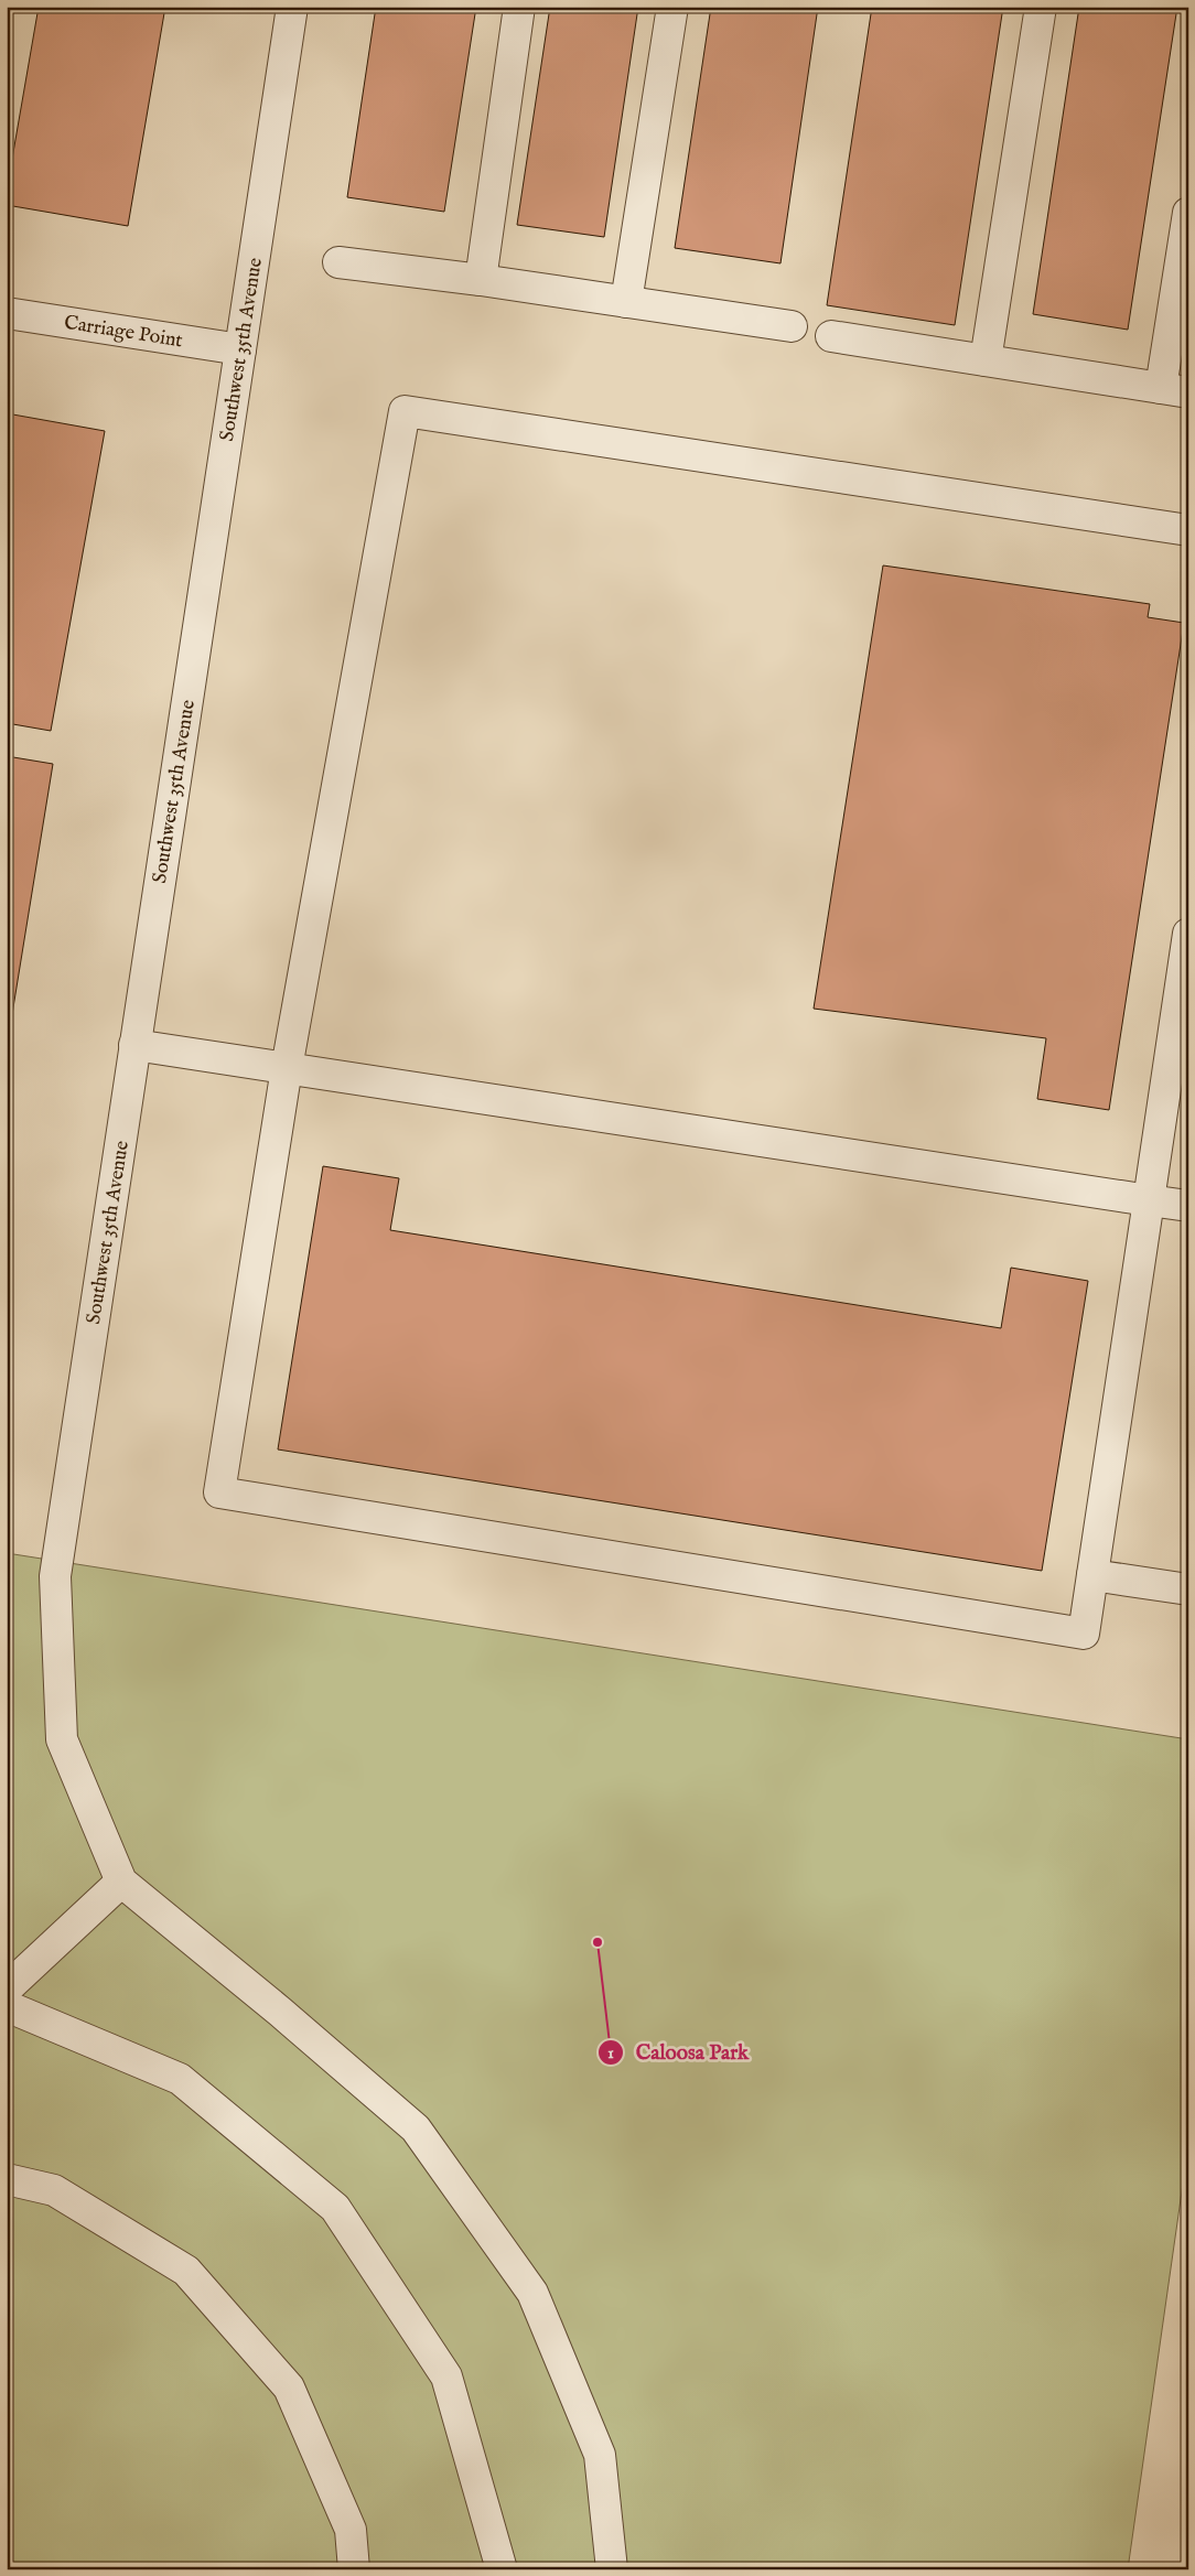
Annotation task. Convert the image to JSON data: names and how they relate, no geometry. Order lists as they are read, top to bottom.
{
  "streets": {
    "street": ["Carriage Point", "Southwest 35th Avenue"]
  },
  "crossings": [
    ["Carriage Point", "Southwest 35th Avenue"]
  ],
  "places": ["Caloosa Park"]
}
